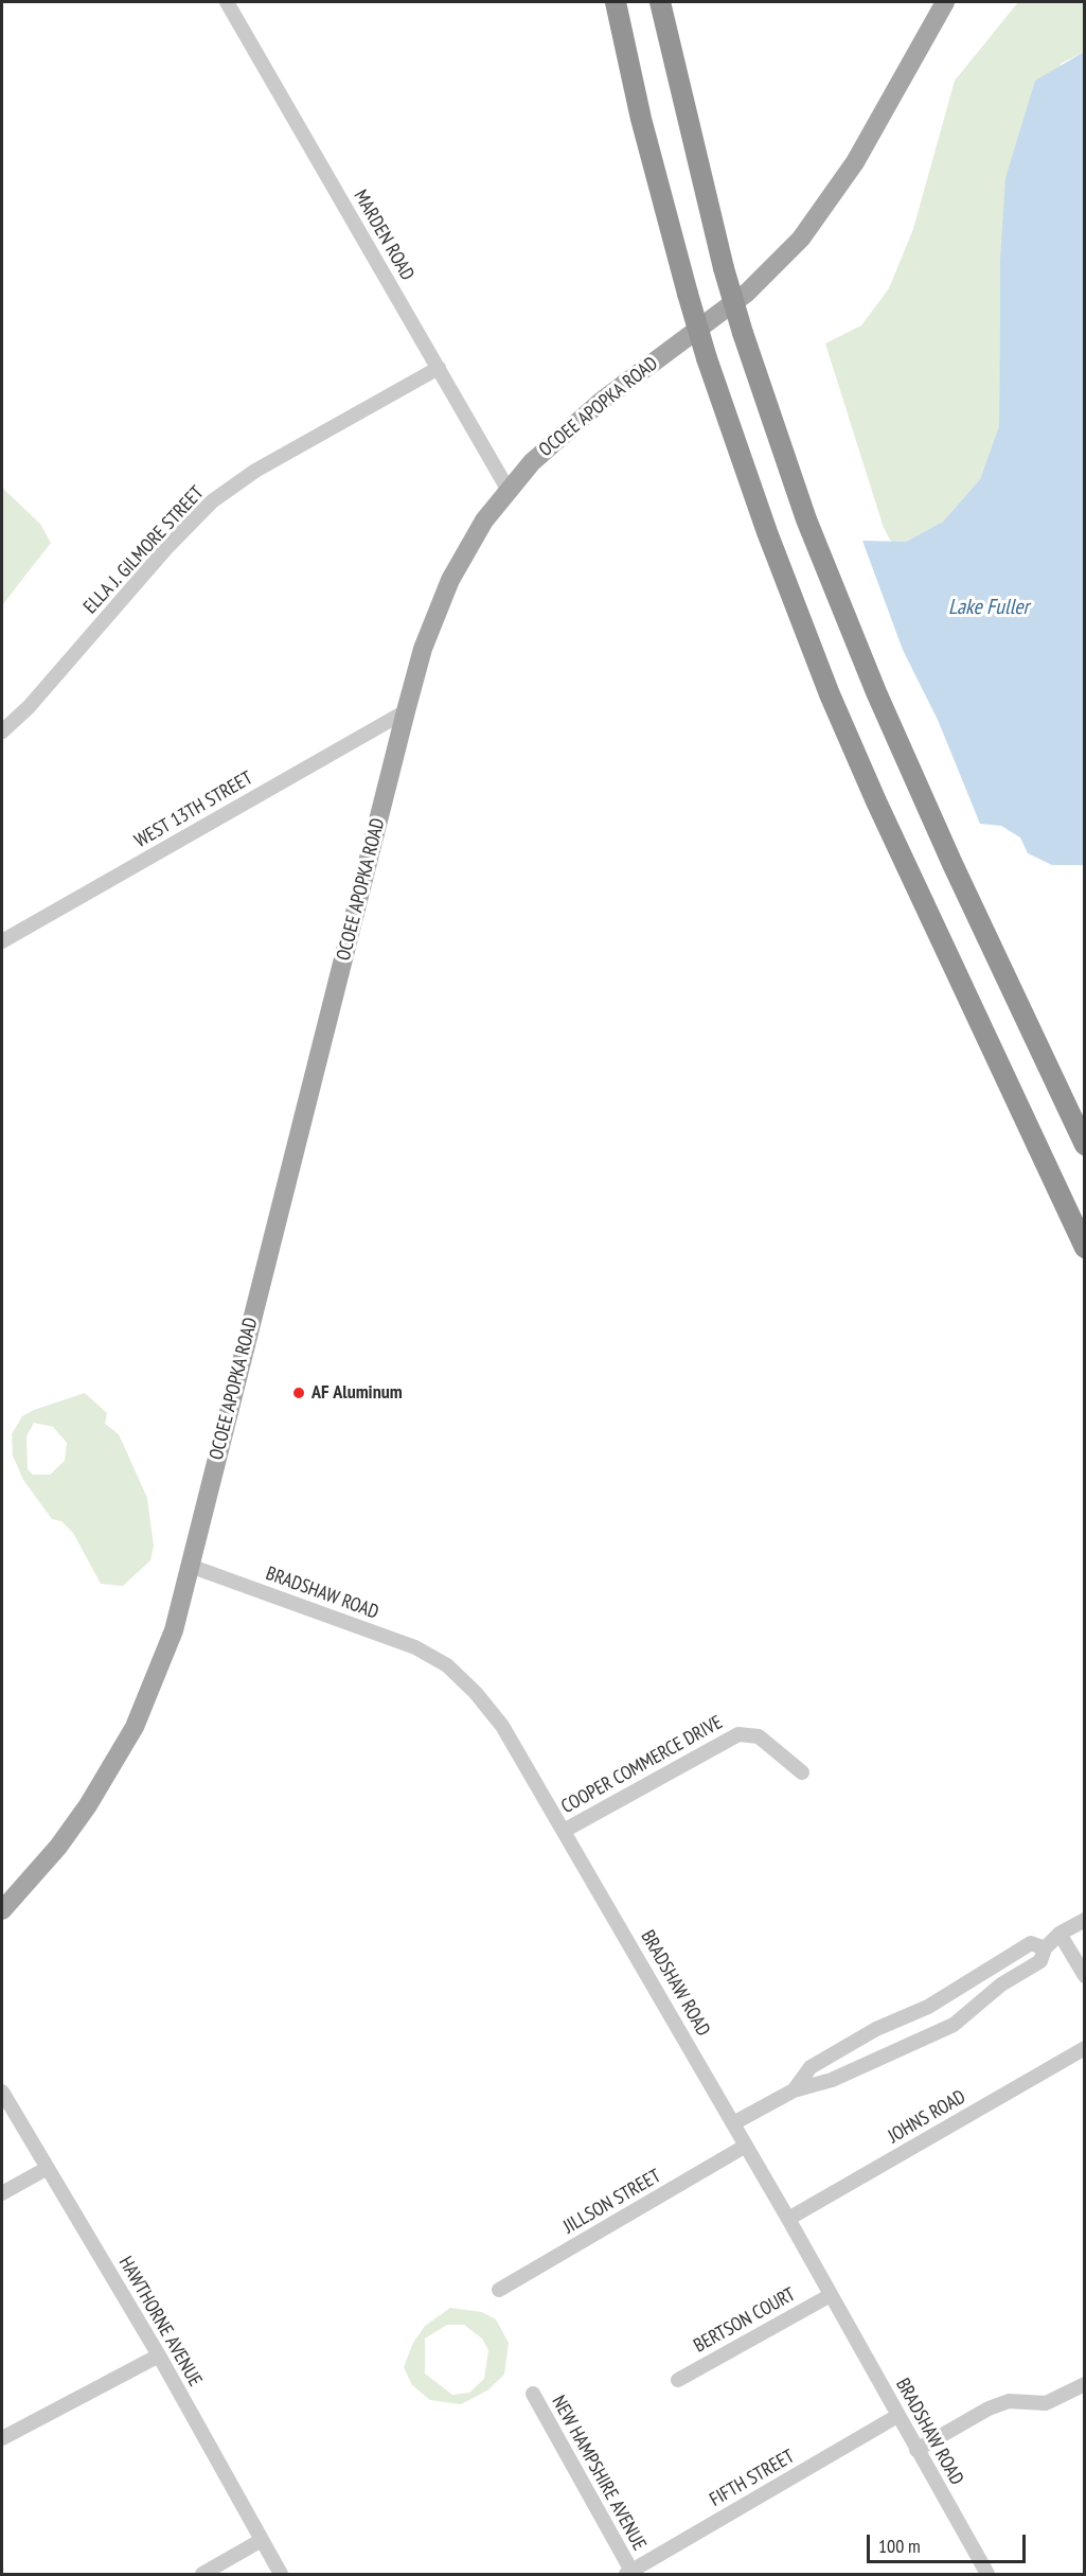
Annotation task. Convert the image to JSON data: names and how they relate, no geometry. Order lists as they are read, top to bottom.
{
  "streets": {
    "main road": ["OCOEE APOPKA ROAD"],
    "street": [
      "MARDEN ROAD",
      "ELLA J. GILMORE STREET",
      "WEST 13TH STREET",
      "BRADSHAW ROAD",
      "COOPER COMMERCE DRIVE",
      "JOHNS ROAD",
      "JILLSON STREET",
      "BERTSON COURT",
      "HAWTHORNE AVENUE",
      "NEW HAMPSHIRE AVENUE",
      "FIFTH STREET"
    ]
  },
  "crossings": [
    ["MARDEN ROAD", "OCOEE APOPKA ROAD"],
    ["MARDEN ROAD", "ELLA J. GILMORE STREET"],
    ["OCOEE APOPKA ROAD", "WEST 13TH STREET"],
    ["OCOEE APOPKA ROAD", "BRADSHAW ROAD"],
    ["BRADSHAW ROAD", "COOPER COMMERCE DRIVE"],
    ["BRADSHAW ROAD", "JOHNS ROAD"],
    ["BRADSHAW ROAD", "JILLSON STREET"],
    ["BRADSHAW ROAD", "BERTSON COURT"],
    ["BRADSHAW ROAD", "FIFTH STREET"],
    ["NEW HAMPSHIRE AVENUE", "FIFTH STREET"]
  ],
  "water": ["Lake Fuller"],
  "places": ["AF Aluminum"],
  "scale_bar": "100 m"
}
